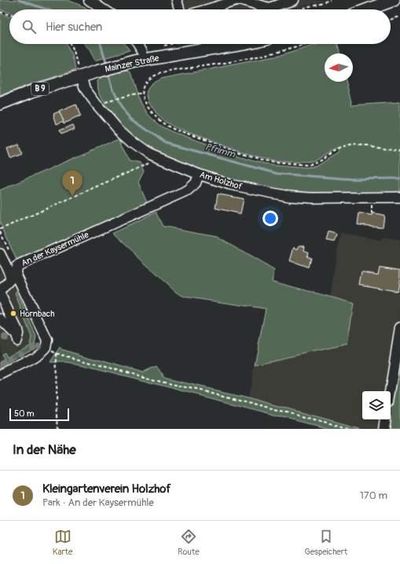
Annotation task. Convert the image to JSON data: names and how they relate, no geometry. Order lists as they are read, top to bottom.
{
  "streets": {
    "main road": ["Mainzer Straße", "B 9"],
    "street": ["Am Holzhof", "An der Kaysermühle"]
  },
  "crossings": [
    ["Mainzer Straße", "Am Holzhof"],
    ["Am Holzhof", "An der Kaysermühle"]
  ],
  "water": ["Pfrimm"],
  "places": ["Hornbach"],
  "scale_bar": "50 m",
  "north": "left",
  "page": {
    "search": "Hier suchen",
    "pins": "1",
    "scale": "50 m",
    "heading": "In der Nähe",
    "list": [
      {
        "mark": "1",
        "name": "Kleingartenverein Holzhof",
        "note": "Park · An der Kaysermühle",
        "value": "170 m"
      }
    ],
    "nav": ["Karte", "Route", "Gespeichert"]
  }
}
